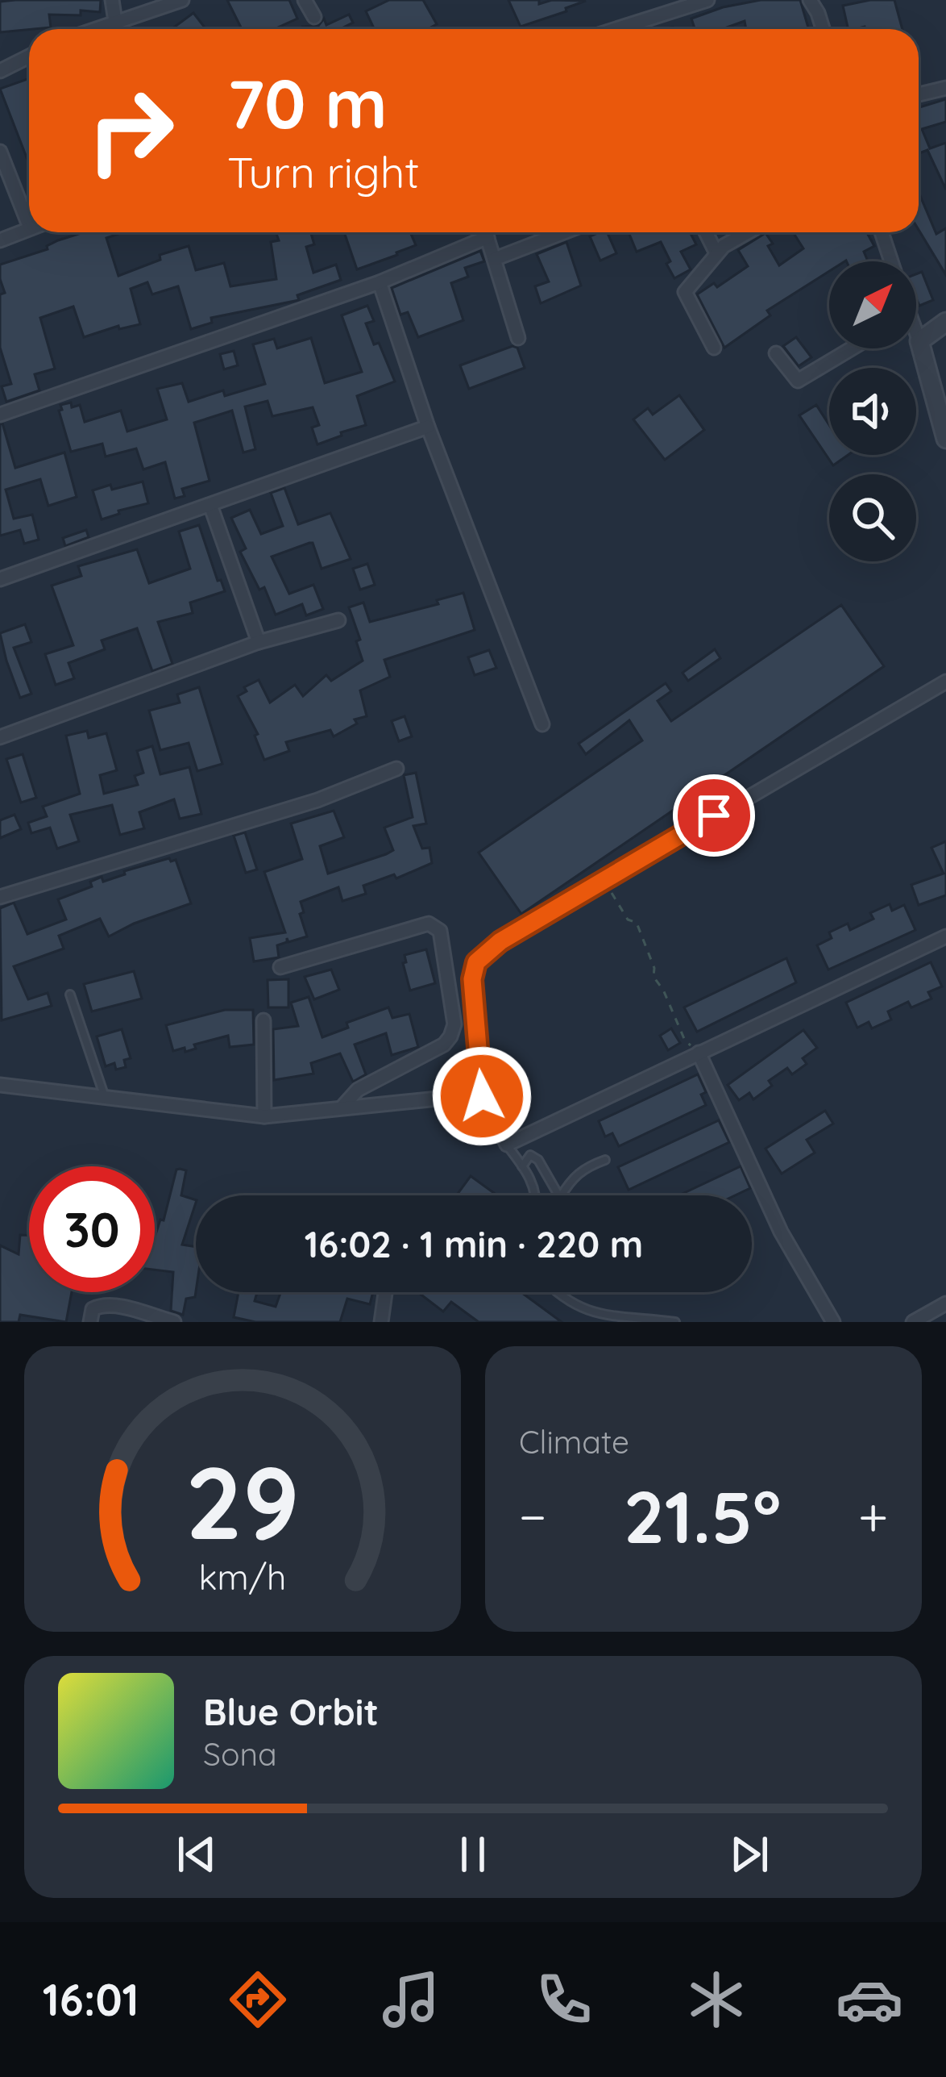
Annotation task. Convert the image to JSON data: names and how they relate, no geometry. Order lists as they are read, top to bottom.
{
  "north": "top right",
  "page": {
    "turn": ["70 m", "Turn right"],
    "limit": "30",
    "trip": "16:02 · 1 min · 220 m",
    "tile": "Climate",
    "heat": ["−", "21.5°", "+"],
    "song": ["Blue Orbit", "Sona"],
    "tabs": "16:01",
    "gauge": ["29", "km/h"]
  }
}
